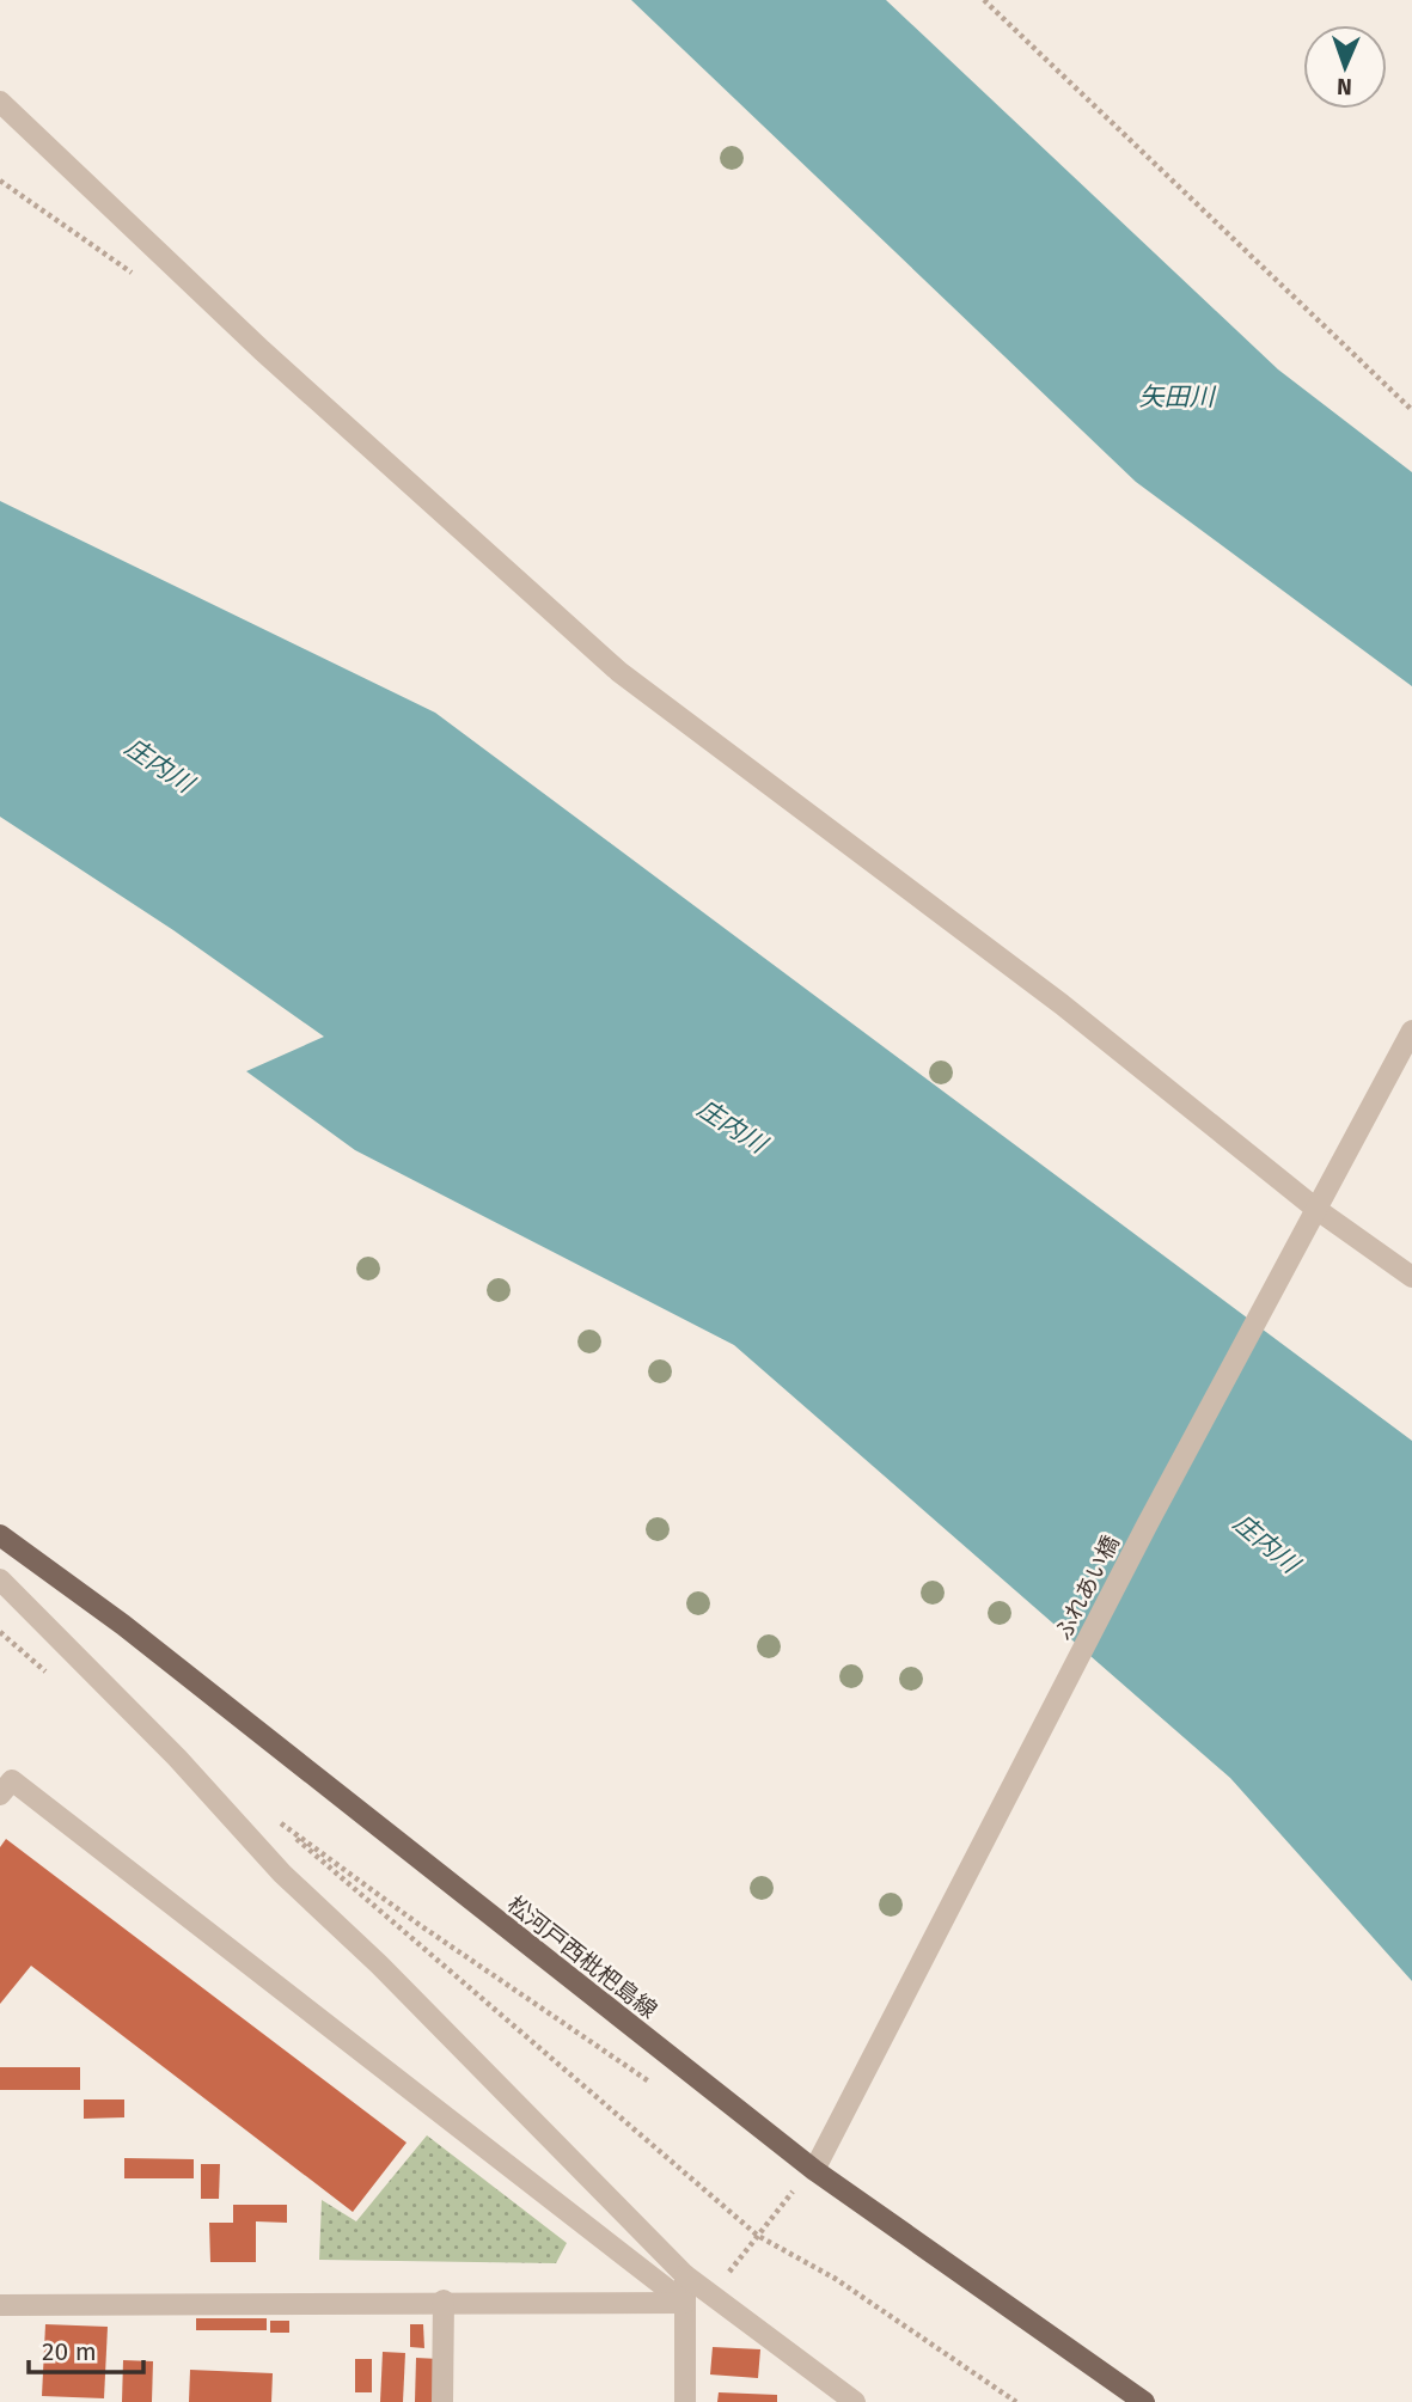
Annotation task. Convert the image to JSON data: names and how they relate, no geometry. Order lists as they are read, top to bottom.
{
  "streets": {
    "main road": ["松河戸西枇杷島線"],
    "street": ["ふれあい橋"]
  },
  "crossings": [
    ["ふれあい橋", "松河戸西枇杷島線"]
  ],
  "water": ["矢田川", "庄内川"],
  "scale_bar": "20 m",
  "north": "bottom"
}
